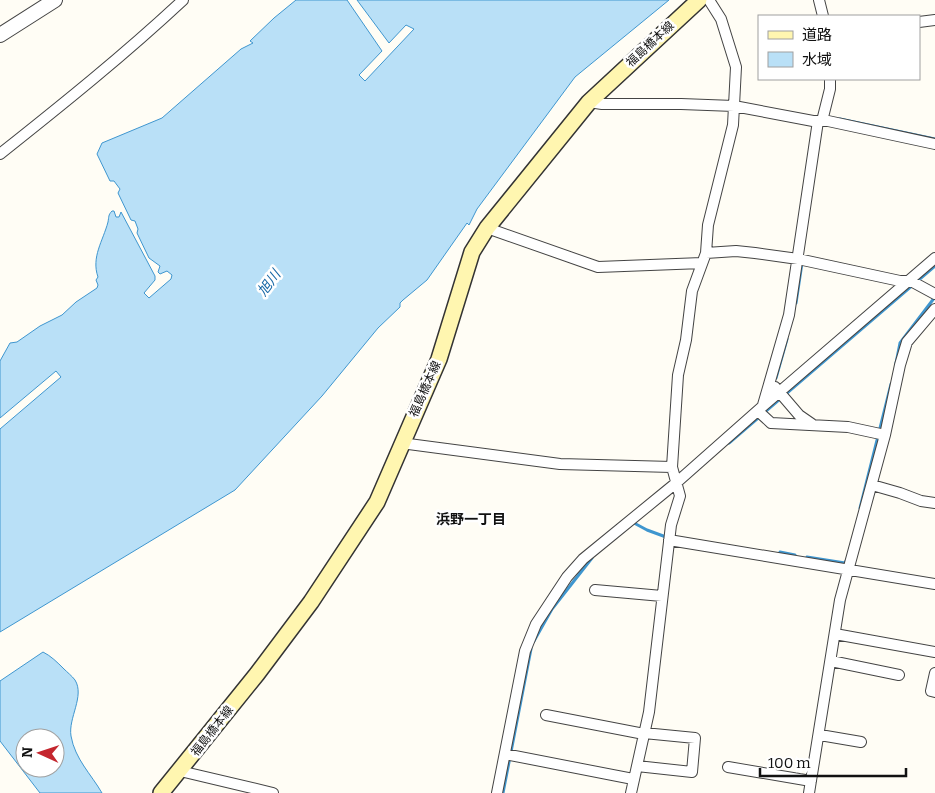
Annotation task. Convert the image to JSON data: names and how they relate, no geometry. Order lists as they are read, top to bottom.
{
  "streets": {
    "main road": ["福島橋本線"]
  },
  "districts": ["浜野一丁目"],
  "water": ["旭川"],
  "legend": ["道路", "水域"],
  "scale_bar": "100 m",
  "north": "left"
}
